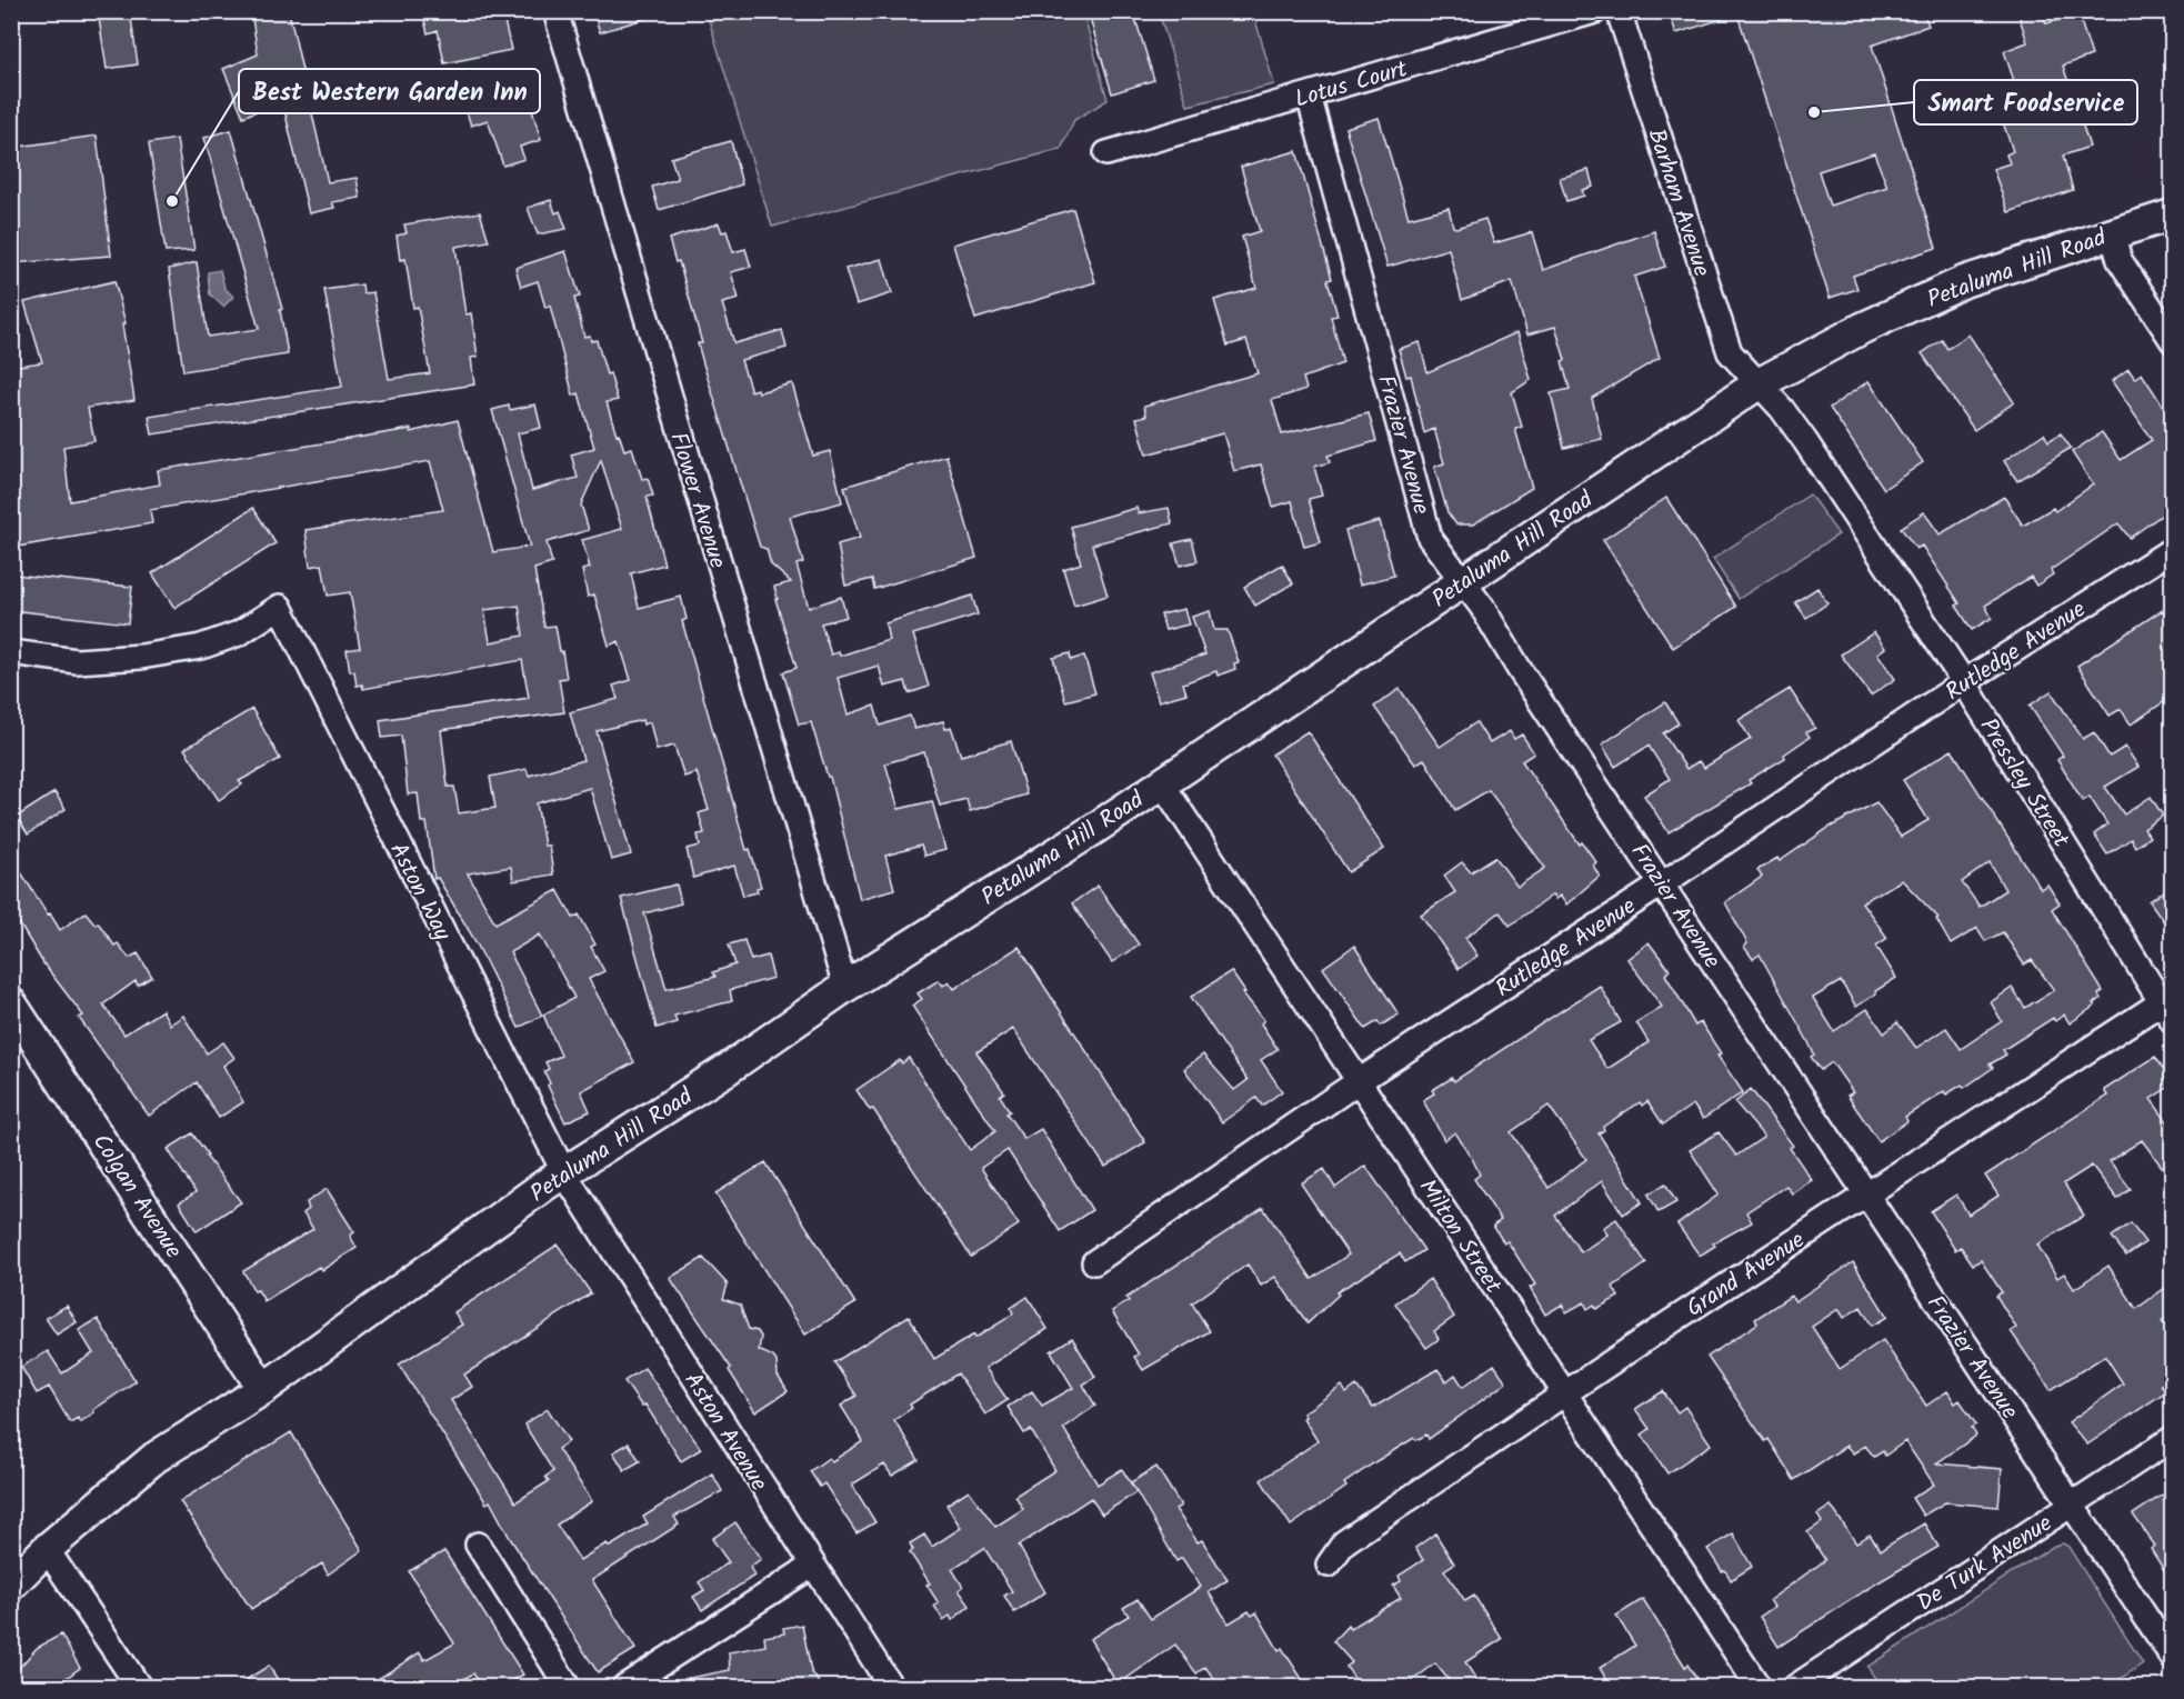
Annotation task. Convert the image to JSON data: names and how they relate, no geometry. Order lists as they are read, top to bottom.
{
  "streets": {
    "main road": ["Petaluma Hill Road", "Colgan Avenue"],
    "street": [
      "Lotus Court",
      "Barham Avenue",
      "Frazier Avenue",
      "Flower Avenue",
      "Rutledge Avenue",
      "Pressley Street",
      "Aston Way",
      "Milton Street",
      "Grand Avenue",
      "Aston Avenue",
      "De Turk Avenue"
    ]
  },
  "crossings": [
    ["Lotus Court", "Frazier Avenue"],
    ["Barham Avenue", "Petaluma Hill Road"],
    ["Barham Avenue", "Pressley Street"],
    ["Petaluma Hill Road", "Frazier Avenue"],
    ["Petaluma Hill Road", "Flower Avenue"],
    ["Petaluma Hill Road", "Pressley Street"],
    ["Petaluma Hill Road", "Aston Way"],
    ["Petaluma Hill Road", "Colgan Avenue"],
    ["Petaluma Hill Road", "Milton Street"],
    ["Petaluma Hill Road", "Aston Avenue"],
    ["Frazier Avenue", "Rutledge Avenue"],
    ["Frazier Avenue", "Grand Avenue"],
    ["Frazier Avenue", "De Turk Avenue"],
    ["Rutledge Avenue", "Pressley Street"],
    ["Rutledge Avenue", "Milton Street"],
    ["Pressley Street", "Grand Avenue"],
    ["Aston Way", "Aston Avenue"],
    ["Milton Street", "Grand Avenue"]
  ],
  "places": ["Smart Foodservice", "Best Western Garden Inn"]
}
